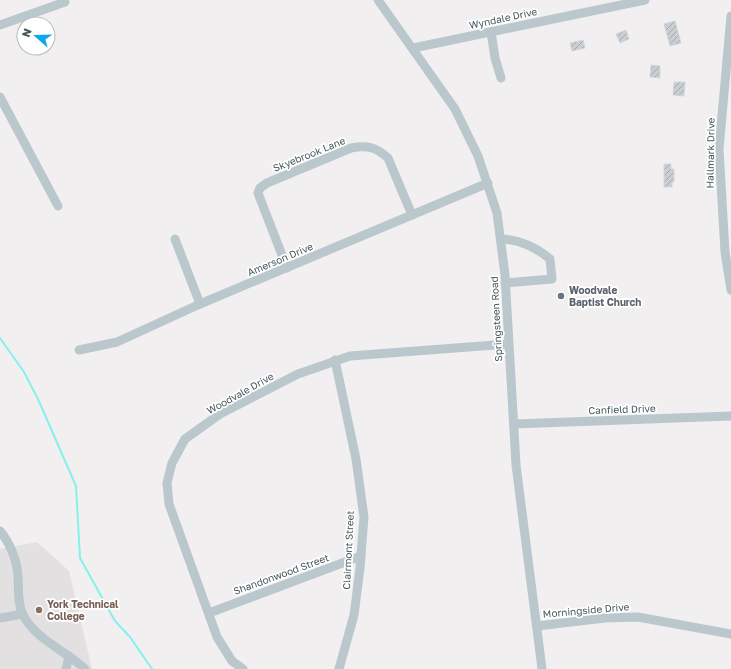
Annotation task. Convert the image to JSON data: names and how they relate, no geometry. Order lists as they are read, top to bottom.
{
  "streets": {
    "street": [
      "Wyndale Drive",
      "Hallmark Drive",
      "Skyebrook Lane",
      "Amerson Drive",
      "Springsteen Road",
      "Woodvale Drive",
      "Canfield Drive",
      "Clairmont Street",
      "Shandonwood Street",
      "Morningside Drive"
    ]
  },
  "crossings": [
    ["Wyndale Drive", "Springsteen Road"],
    ["Skyebrook Lane", "Amerson Drive"],
    ["Amerson Drive", "Springsteen Road"],
    ["Springsteen Road", "Woodvale Drive"],
    ["Springsteen Road", "Canfield Drive"],
    ["Springsteen Road", "Morningside Drive"],
    ["Woodvale Drive", "Clairmont Street"],
    ["Woodvale Drive", "Shandonwood Street"],
    ["Clairmont Street", "Shandonwood Street"]
  ],
  "places": ["Woodvale Baptist Church", "York Technical College"],
  "north": "left"
}
